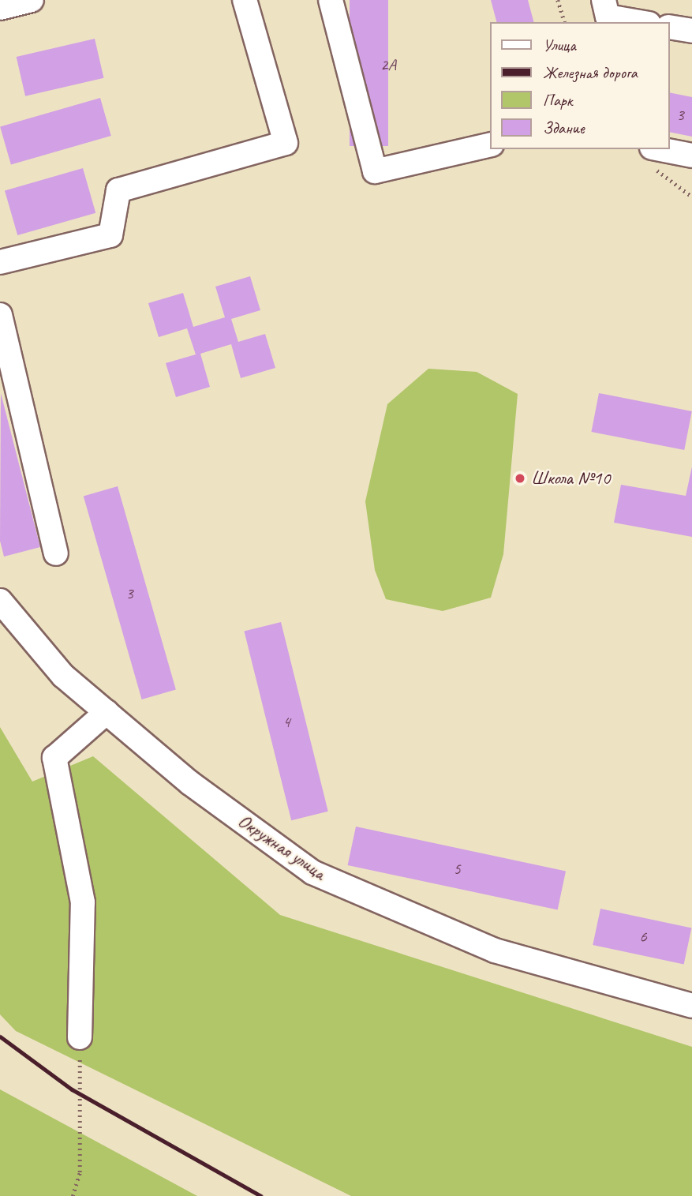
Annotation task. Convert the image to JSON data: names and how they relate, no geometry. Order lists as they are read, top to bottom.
{
  "streets": {
    "street": ["Окружная улица"]
  },
  "places": ["Школа №10"],
  "house_numbers": [
    "2А",
    "3",
    "3",
    "4",
    "5",
    "6"
  ],
  "legend": [
    "Улица",
    "Железная дорога",
    "Парк",
    "Здание"
  ]
}
